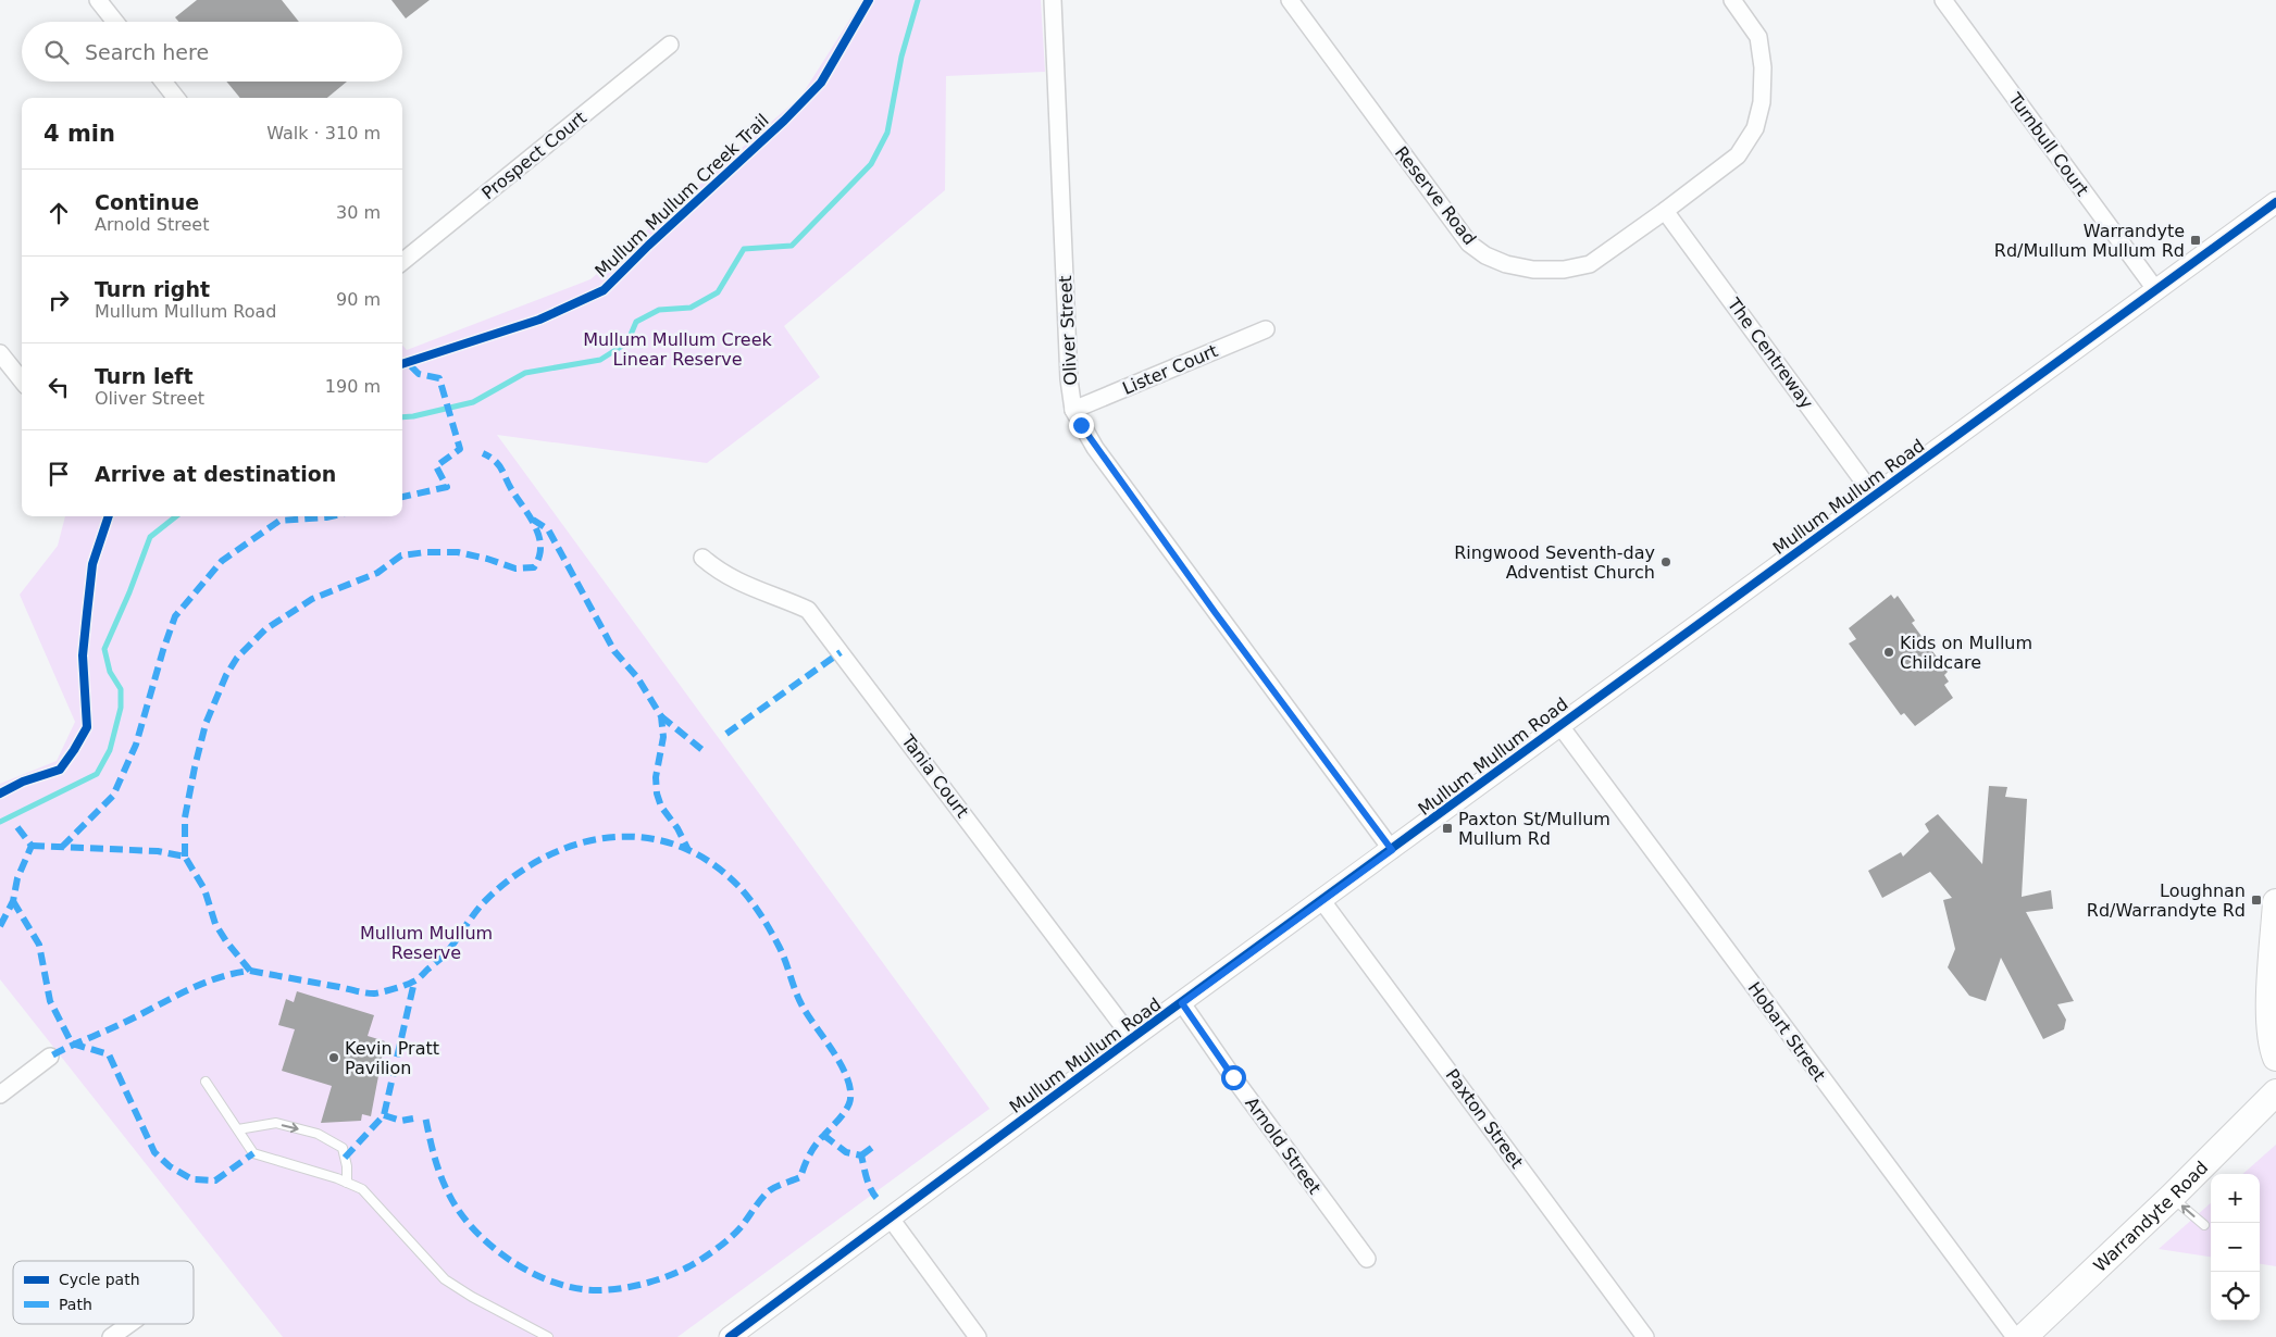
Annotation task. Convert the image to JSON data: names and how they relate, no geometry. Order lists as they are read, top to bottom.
{
  "streets": {
    "main road": ["Warrandyte Road"],
    "street": [
      "Turnbull Court",
      "Prospect Court",
      "Reserve Road",
      "Oliver Street",
      "The Centreway",
      "Lister Court",
      "Mullum Mullum Road",
      "Tania Court",
      "Hobart Street",
      "Paxton Street",
      "Arnold Street"
    ],
    "cycle path": ["Mullum Mullum Creek Trail"]
  },
  "crossings": [
    ["Turnbull Court", "Mullum Mullum Road"],
    ["Reserve Road", "The Centreway"],
    ["Oliver Street", "Lister Court"],
    ["Oliver Street", "Mullum Mullum Road"],
    ["The Centreway", "Mullum Mullum Road"],
    ["Mullum Mullum Road", "Tania Court"],
    ["Mullum Mullum Road", "Hobart Street"],
    ["Mullum Mullum Road", "Paxton Street"],
    ["Mullum Mullum Road", "Arnold Street"]
  ],
  "parks": ["Mullum Mullum Creek Linear Reserve", "Mullum Mullum Reserve"],
  "places": {
    "transit": ["Warrandyte Rd/Mullum Mullum Rd", "Paxton St/Mullum Mullum Rd", "Loughnan Rd/Warrandyte Rd"],
    "other": ["Ringwood Seventh-day Adventist Church", "Kids on Mullum Childcare", "Kevin Pratt Pavilion"]
  },
  "legend": ["Cycle path", "Path"],
  "page": {
    "search": "Search here",
    "heading": ["4 min", "Walk · 310 m"],
    "list": [
      ["Continue", "Arnold Street", "30 m"],
      ["Turn right", "Mullum Mullum Road", "90 m"],
      ["Turn left", "Oliver Street", "190 m"],
      "Arrive at destination"
    ],
    "map_buttons": ["+", "−"]
  }
}
